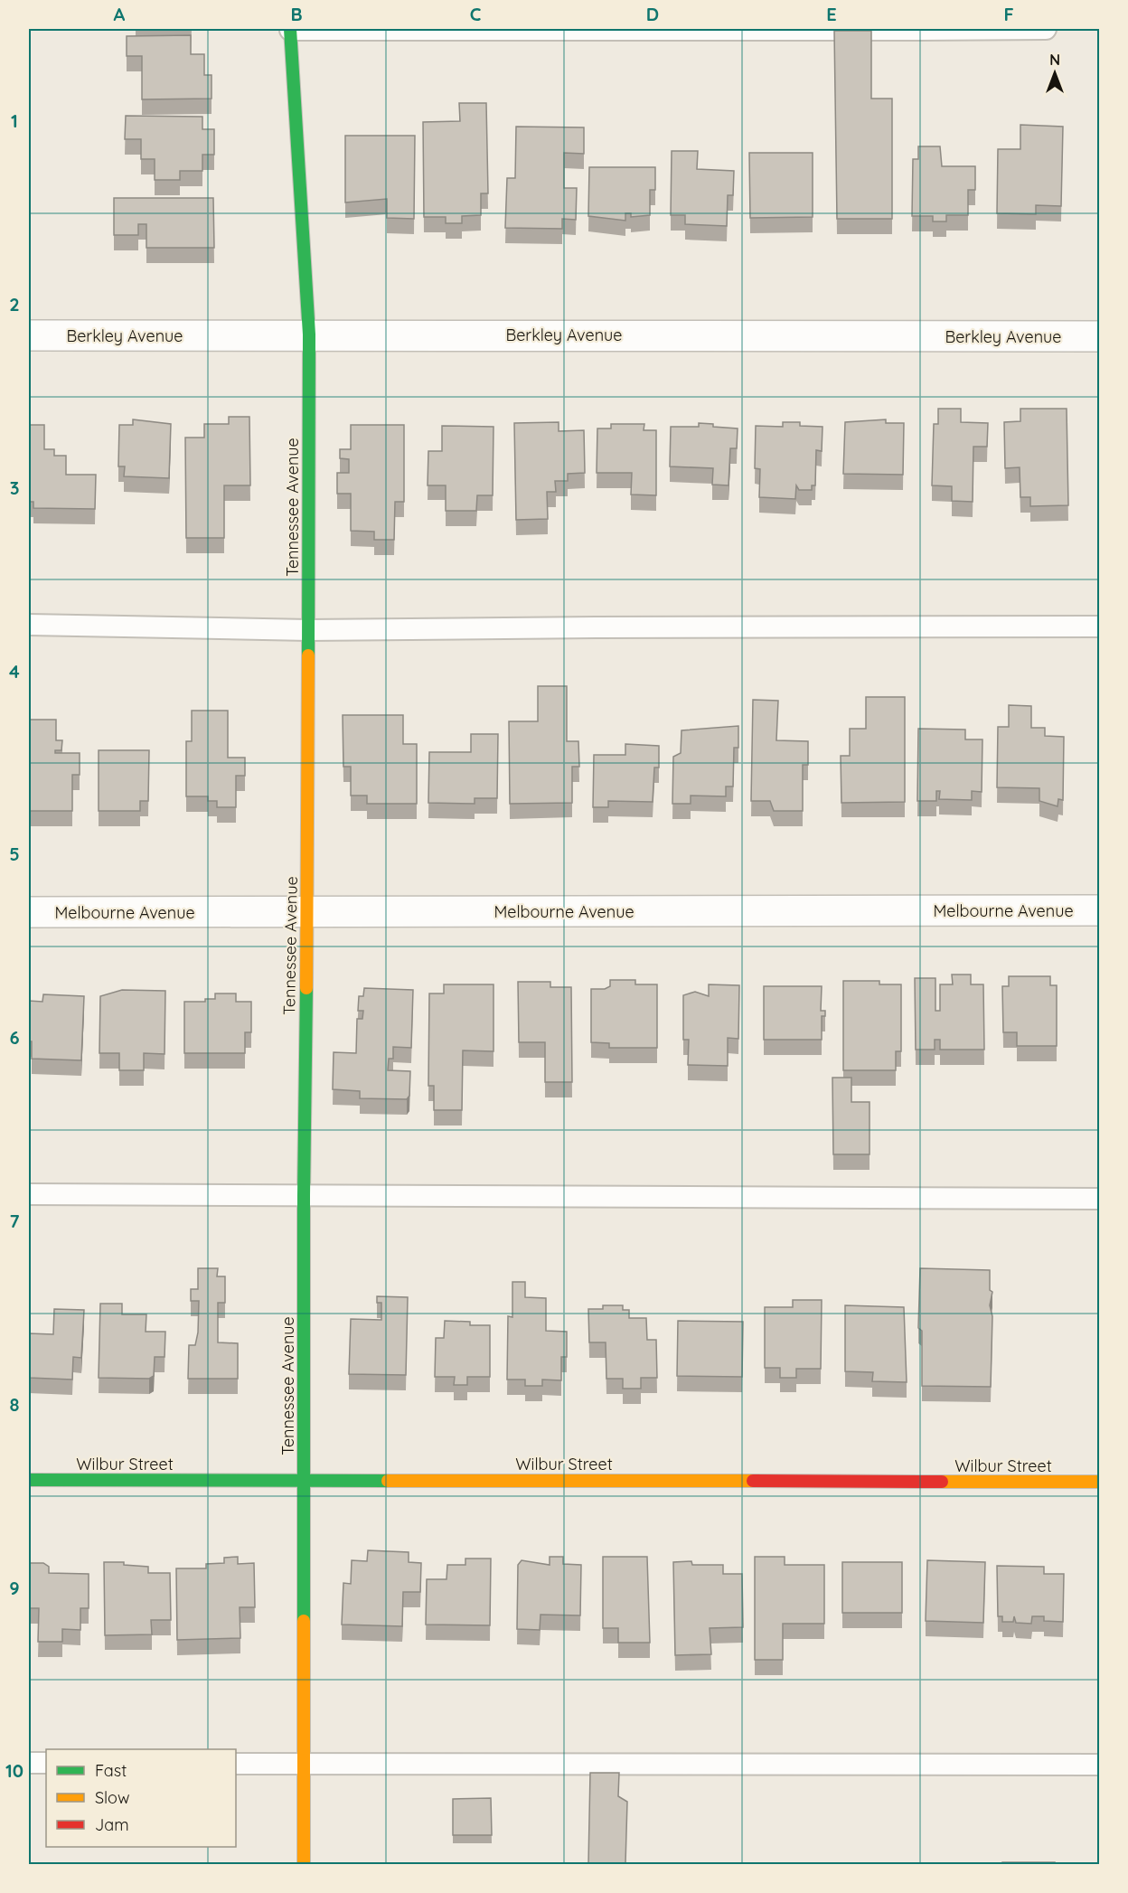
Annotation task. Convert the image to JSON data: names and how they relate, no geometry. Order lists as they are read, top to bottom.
{
  "streets": {
    "street": [
      "Berkley Avenue",
      "Tennessee Avenue",
      "Melbourne Avenue",
      "Wilbur Street"
    ]
  },
  "crossings": [
    ["Berkley Avenue", "Tennessee Avenue"],
    ["Tennessee Avenue", "Melbourne Avenue"],
    ["Tennessee Avenue", "Wilbur Street"]
  ],
  "legend": ["Fast", "Slow", "Jam"],
  "north": "top",
  "grid": {
    "columns": [
      "A",
      "B",
      "C",
      "D",
      "E",
      "F"
    ],
    "rows": [
      "1",
      "2",
      "3",
      "4",
      "5",
      "6",
      "7",
      "8",
      "9",
      "10"
    ]
  }
}
